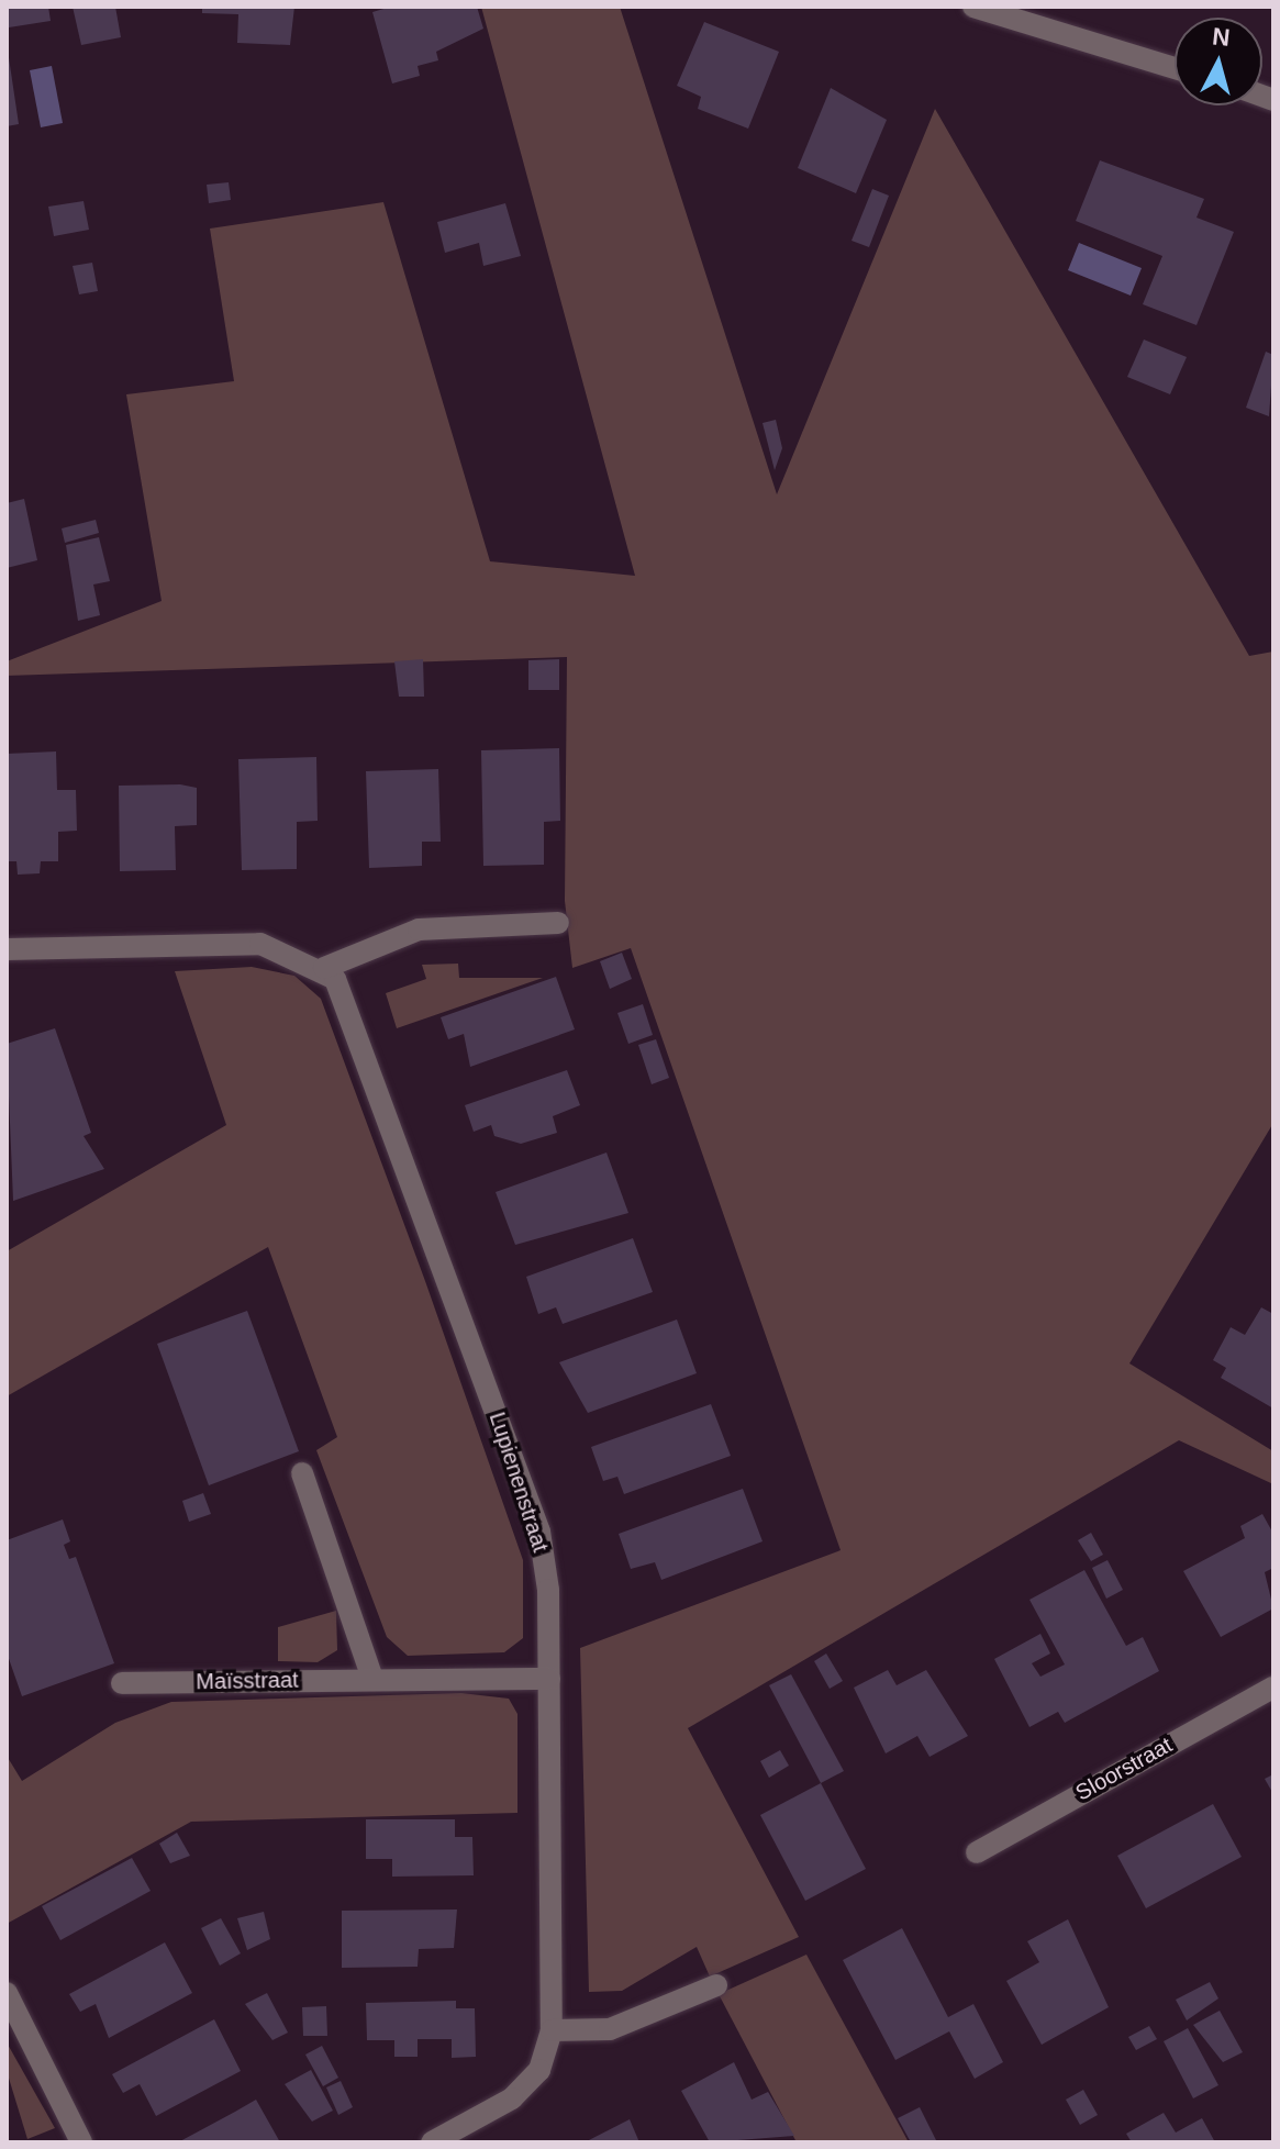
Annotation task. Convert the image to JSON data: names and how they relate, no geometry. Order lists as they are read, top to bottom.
{
  "streets": {
    "street": ["Lupienenstraat", "Maïsstraat", "Sloorstraat"]
  },
  "crossings": [
    ["Lupienenstraat", "Maïsstraat"]
  ],
  "north": "top"
}
